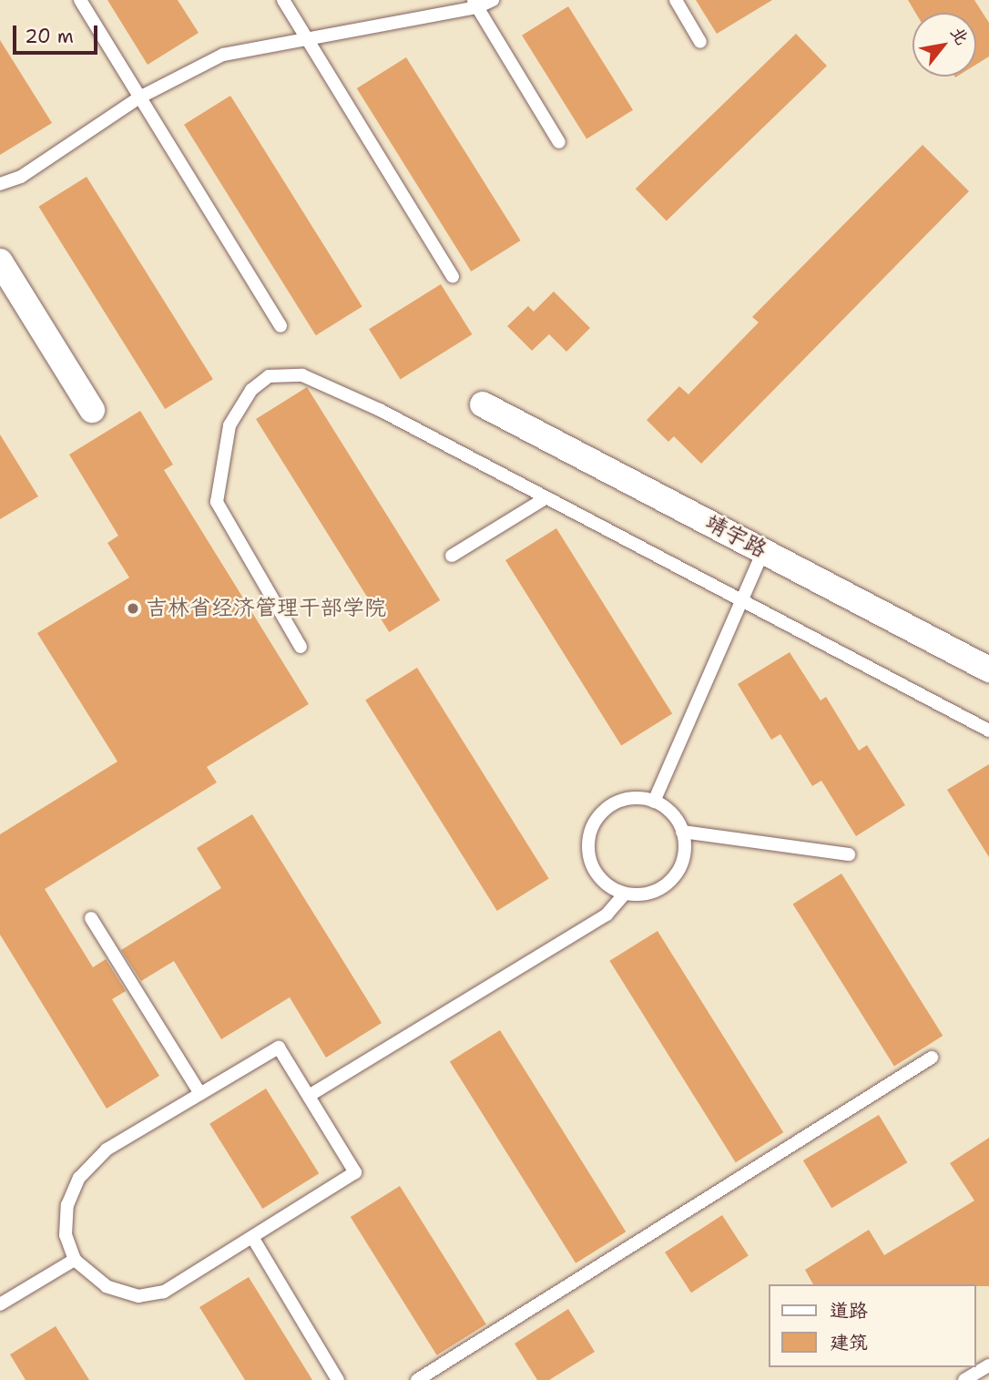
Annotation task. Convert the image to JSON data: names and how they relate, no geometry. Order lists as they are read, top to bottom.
{
  "streets": {
    "street": ["靖宇路"]
  },
  "places": ["吉林省经济管理干部学院"],
  "legend": ["道路", "建筑"],
  "scale_bar": "20 m",
  "north": "top right"
}
